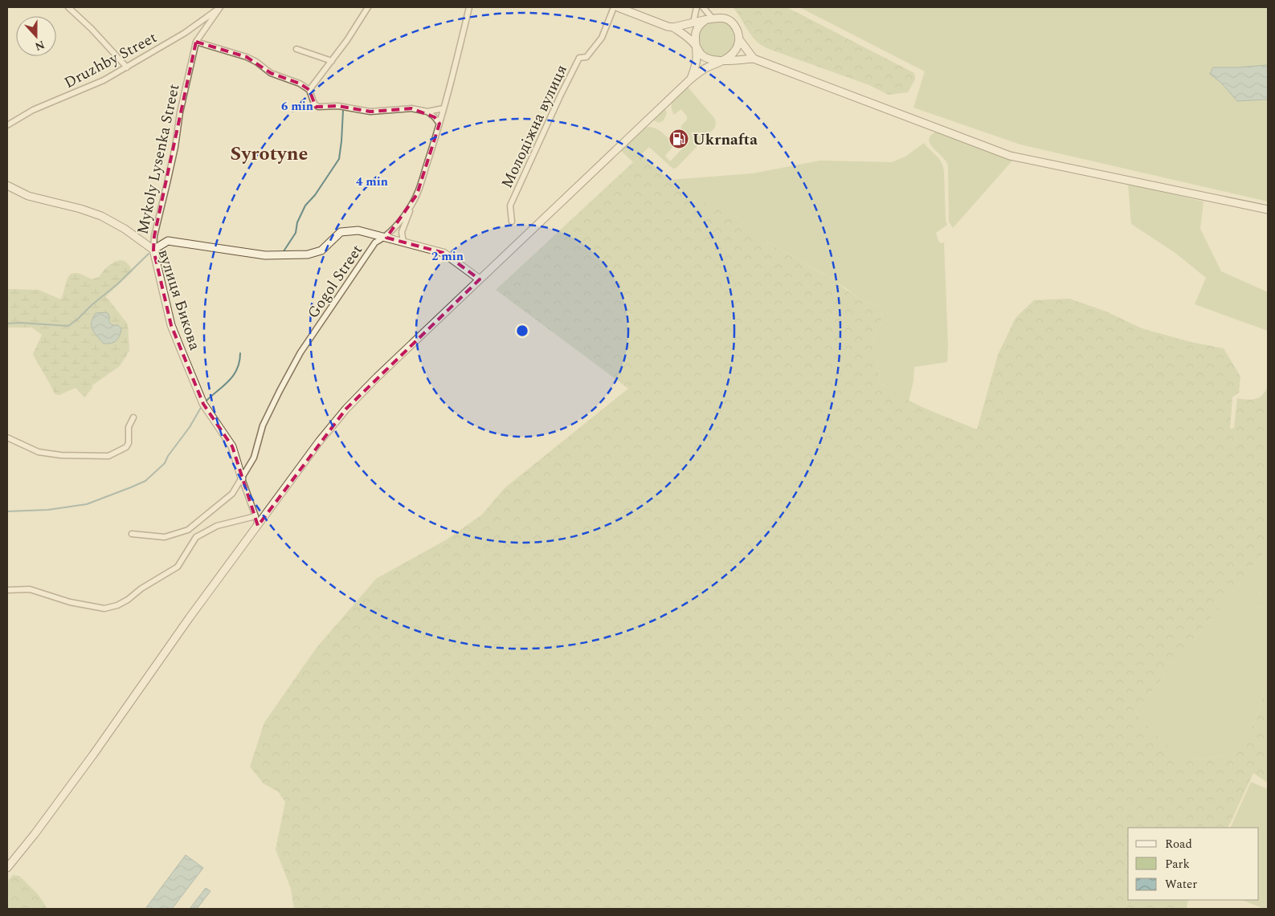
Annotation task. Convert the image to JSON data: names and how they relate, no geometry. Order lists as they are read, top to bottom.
{
  "streets": {
    "street": [
      "Druzhby Street",
      "Молодіжна вулиця",
      "Mykoly Lysenka Street",
      "Gogol Street",
      "вулиця Бикова"
    ]
  },
  "crossings": [
    ["Druzhby Street", "Mykoly Lysenka Street"],
    ["Mykoly Lysenka Street", "Gogol Street"],
    ["Mykoly Lysenka Street", "вулиця Бикова"],
    ["Gogol Street", "вулиця Бикова"]
  ],
  "districts": ["Syrotyne"],
  "places": {
    "fuel station": ["Ukrnafta"]
  },
  "legend": ["Road", "Park", "Water"],
  "north": "bottom",
  "rings": ["6 min", "4 min", "2 min"]
}
